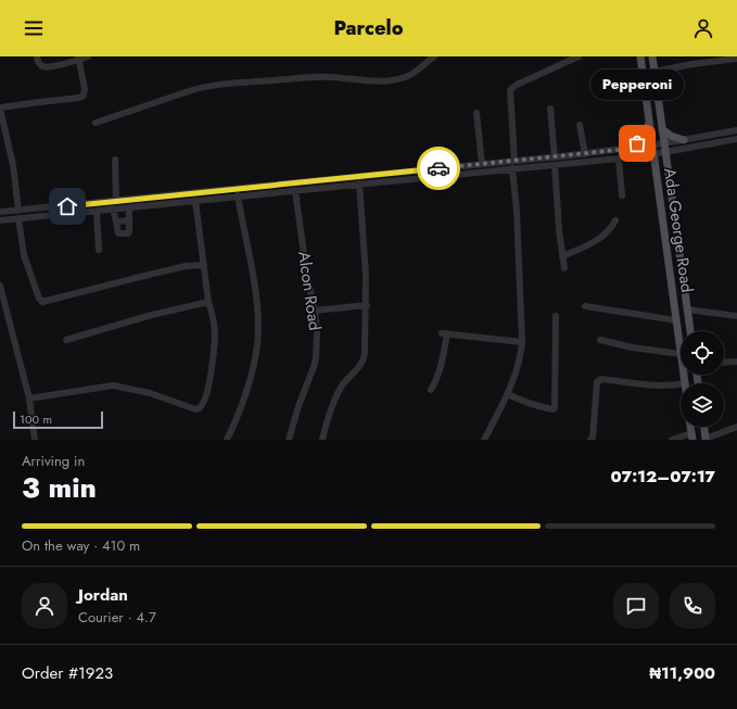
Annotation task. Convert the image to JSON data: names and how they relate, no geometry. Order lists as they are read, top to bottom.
{
  "streets": {
    "main road": ["Ada George Road"],
    "street": ["Alcon Road"]
  },
  "places": ["Pepperoni"],
  "scale_bar": "100 m",
  "page": {
    "header": "Parcelo",
    "bubble": "Pepperoni",
    "scale": "100 m",
    "heading": ["3 min", "Arriving in", "07:12–07:17"],
    "panel": [
      "Jordan",
      "Courier · 4.7",
      "Order #1923",
      "₦11,900"
    ],
    "bar": "On the way · 410 m"
  }
}
